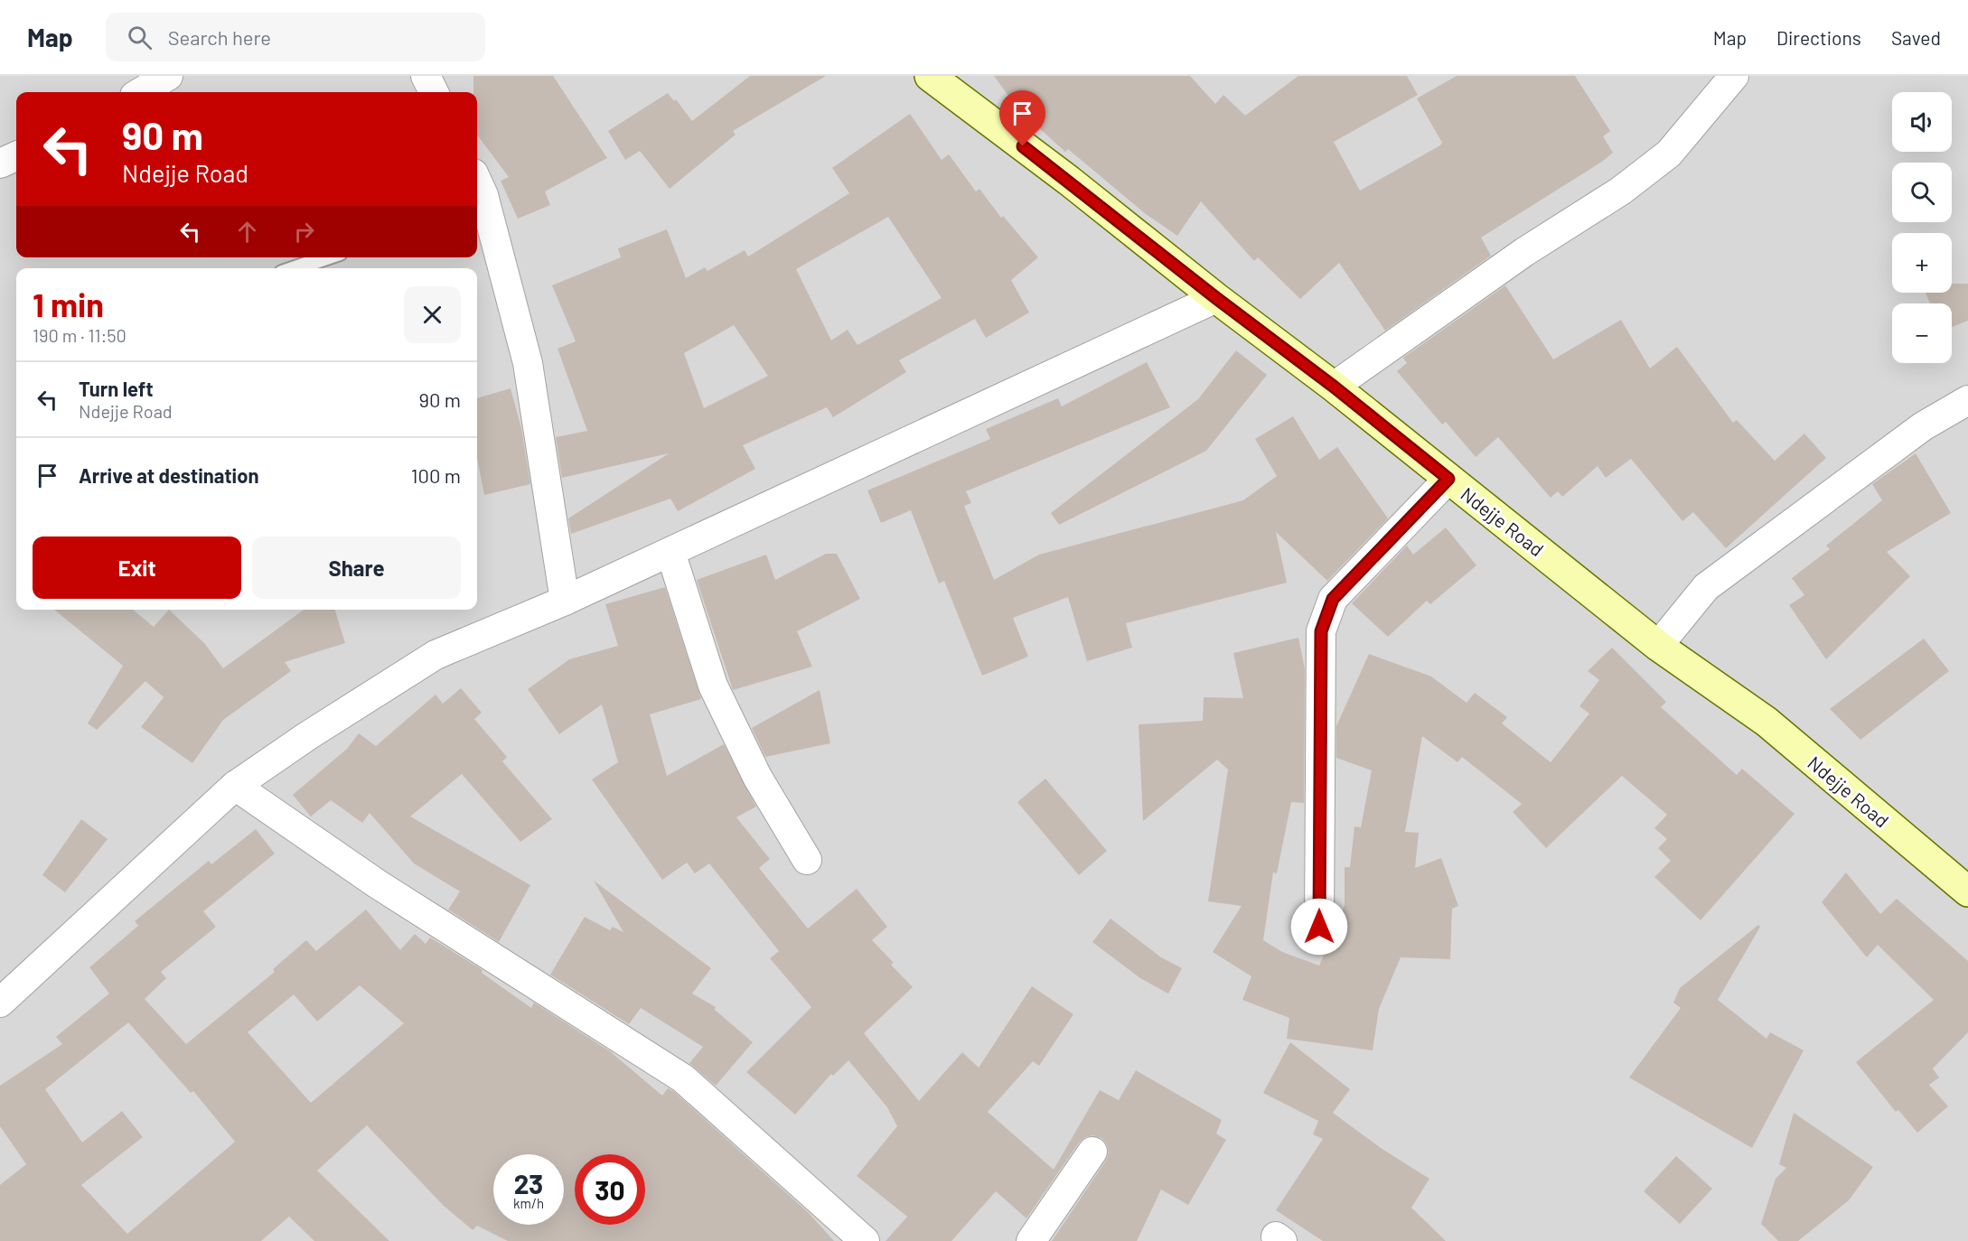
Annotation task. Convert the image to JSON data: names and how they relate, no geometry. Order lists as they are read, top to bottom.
{
  "streets": {
    "street": ["Ndejje Road"]
  },
  "page": {
    "header": "Map",
    "search": "Search here",
    "nav": ["Map", "Directions", "Saved"],
    "map_buttons": ["+", "−"],
    "turn": ["90 m", "Ndejje Road"],
    "heading": ["1 min", "190 m · 11:50"],
    "list": [
      {
        "name": "Turn left",
        "note": "Ndejje Road",
        "value": "90 m"
      },
      {
        "name": "Arrive at destination",
        "value": "100 m"
      }
    ],
    "buttons": ["Exit", "Share"],
    "speed": "23 km/h",
    "limit": "30"
  }
}
